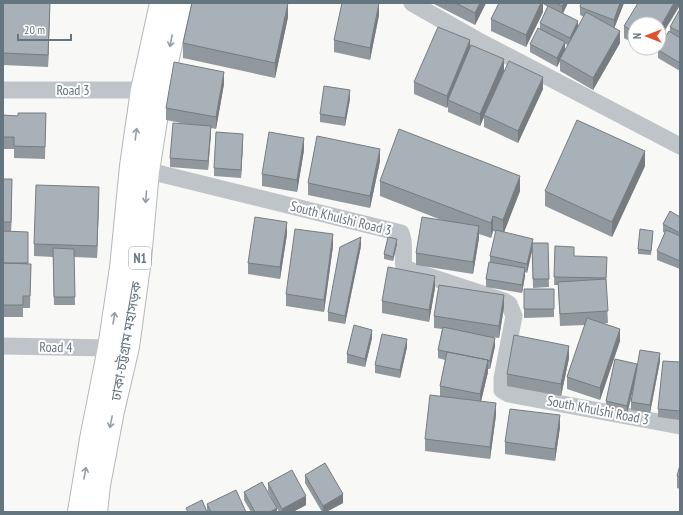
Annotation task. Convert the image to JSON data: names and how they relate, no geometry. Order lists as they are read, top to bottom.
{
  "streets": {
    "highway": ["N1", "ঢাকা-চট্টগ্রাম মহাসড়ক"],
    "street": ["Road 3", "South Khulshi Road 3", "Road 4"]
  },
  "crossings": [
    ["Road 3", "ঢাকা-চট্টগ্রাম মহাসড়ক"],
    ["South Khulshi Road 3", "ঢাকা-চট্টগ্রাম মহাসড়ক"],
    ["ঢাকা-চট্টগ্রাম মহাসড়ক", "Road 4"]
  ],
  "scale_bar": "20 m",
  "north": "left"
}
